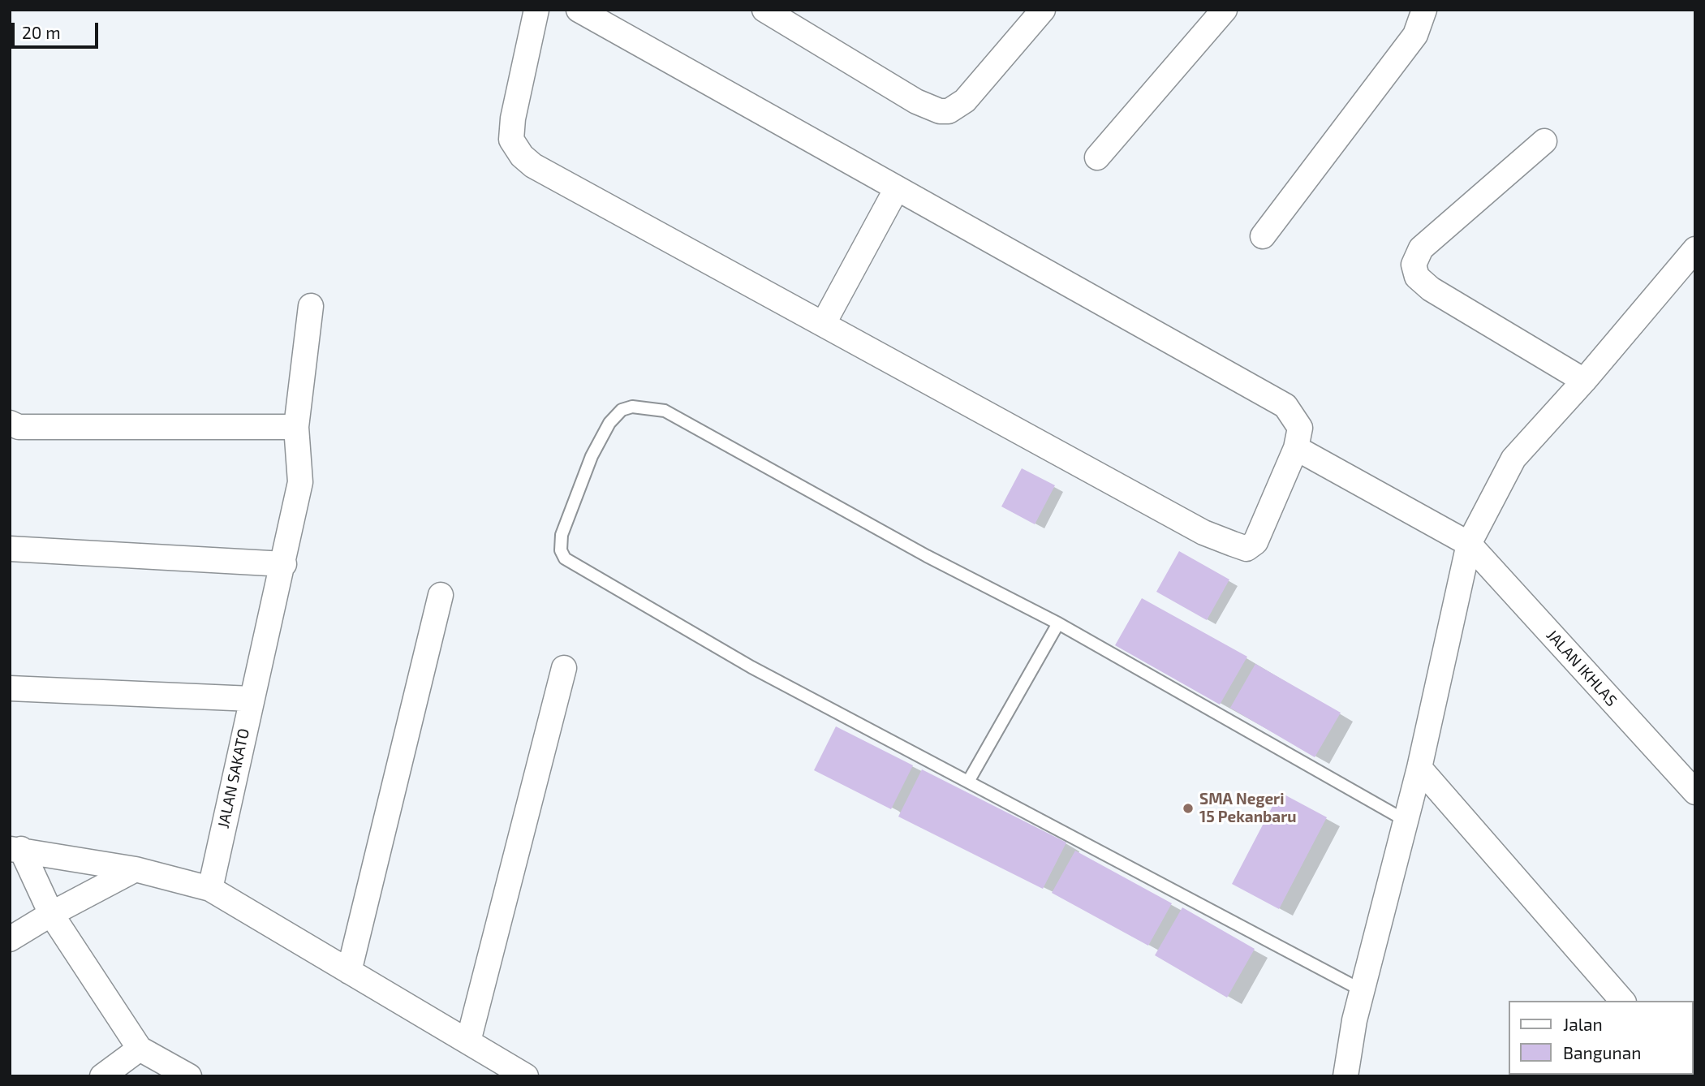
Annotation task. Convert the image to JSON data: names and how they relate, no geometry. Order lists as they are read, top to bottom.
{
  "streets": {
    "street": ["JALAN IKHLAS", "JALAN SAKATO"]
  },
  "places": ["SMA Negeri 15 Pekanbaru"],
  "legend": ["Jalan", "Bangunan"],
  "scale_bar": "20 m"
}
